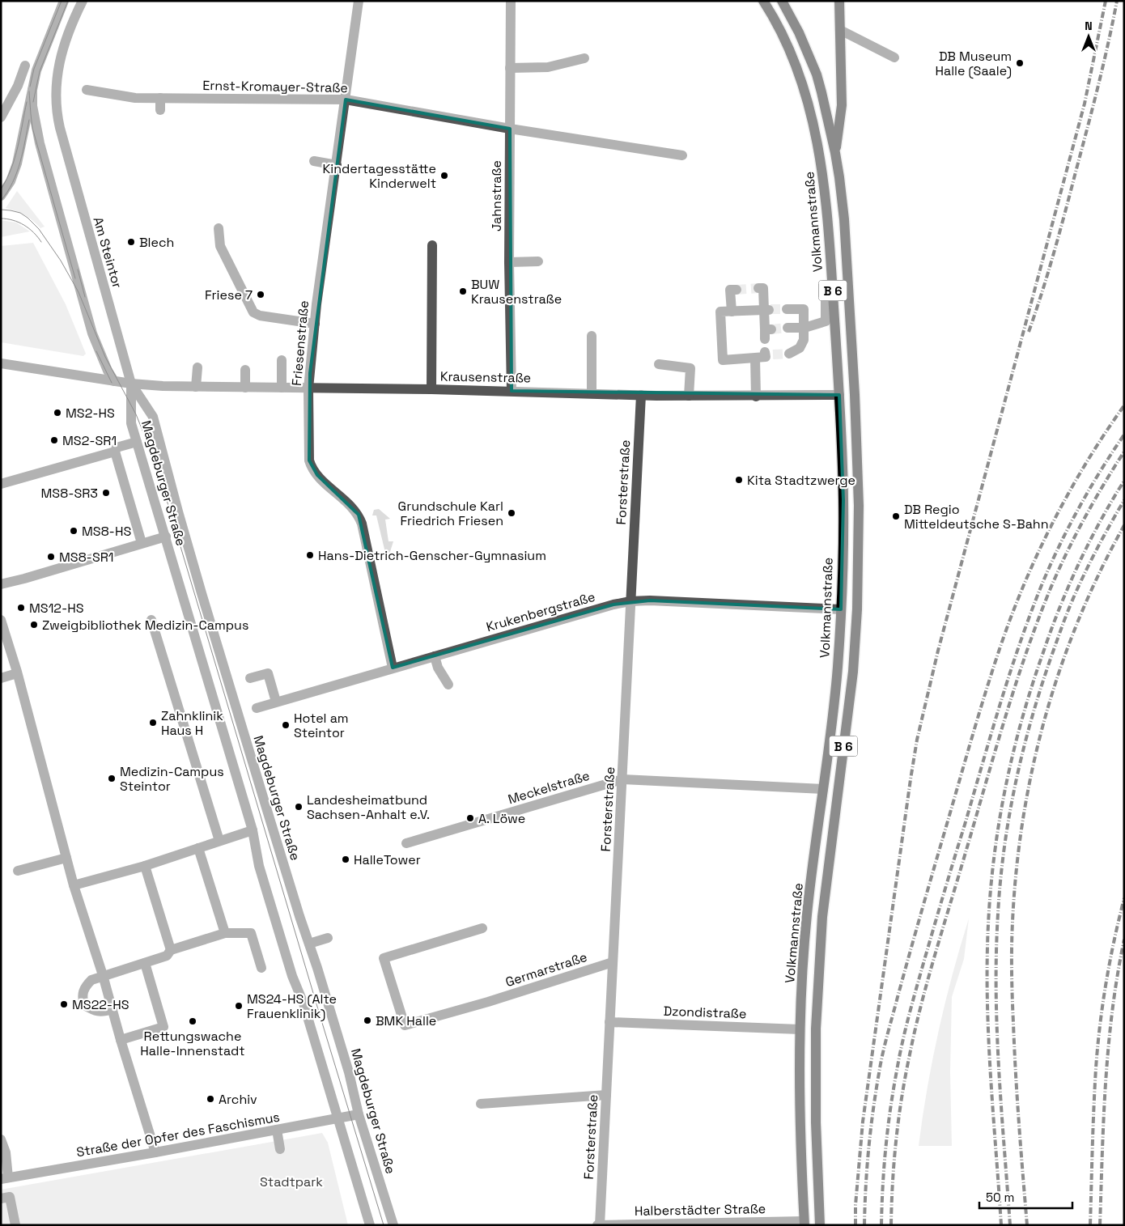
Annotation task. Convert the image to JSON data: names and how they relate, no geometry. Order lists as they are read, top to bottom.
{
  "streets": {
    "main road": ["Volkmannstraße", "B 6"],
    "street": [
      "Ernst-Kromayer-Straße",
      "Jahnstraße",
      "Am Steintor",
      "Friesenstraße",
      "Krausenstraße",
      "Forsterstraße",
      "Magdeburger Straße",
      "Krukenbergstraße",
      "Meckelstraße",
      "Germarstraße",
      "Dzondistraße",
      "Straße der Opfer des Faschismus",
      "Halberstädter Straße"
    ]
  },
  "crossings": [
    ["Ernst-Kromayer-Straße", "Jahnstraße"],
    ["Ernst-Kromayer-Straße", "Friesenstraße"],
    ["Jahnstraße", "Krausenstraße"],
    ["Volkmannstraße", "Krausenstraße"],
    ["Volkmannstraße", "Krukenbergstraße"],
    ["Volkmannstraße", "Meckelstraße"],
    ["Volkmannstraße", "Dzondistraße"],
    ["Volkmannstraße", "Halberstädter Straße"],
    ["Am Steintor", "Krausenstraße"],
    ["Am Steintor", "Magdeburger Straße"],
    ["Friesenstraße", "Krausenstraße"],
    ["Friesenstraße", "Krukenbergstraße"],
    ["Krausenstraße", "Forsterstraße"],
    ["Krausenstraße", "Magdeburger Straße"],
    ["Forsterstraße", "Krukenbergstraße"],
    ["Forsterstraße", "Meckelstraße"],
    ["Forsterstraße", "Germarstraße"],
    ["Forsterstraße", "Dzondistraße"],
    ["Forsterstraße", "Halberstädter Straße"],
    ["Magdeburger Straße", "Straße der Opfer des Faschismus"]
  ],
  "parks": ["Stadtpark"],
  "places": [
    "DB Museum Halle (Saale)",
    "Kindertagesstätte Kinderwelt",
    "Blech",
    "BUW Krausenstraße",
    "Friese 7",
    "MS2-HS",
    "MS2-SR1",
    "Kita Stadtzwerge",
    "MS8-SR3",
    "Grundschule Karl Friedrich Friesen",
    "DB Regio Mitteldeutsche S-Bahn",
    "MS8-HS",
    "Hans-Dietrich-Genscher-Gymnasium",
    "MS8-SR1",
    "MS12-HS",
    "Zweigbibliothek Medizin-Campus",
    "Zahnklinik Haus H",
    "Hotel am Steintor",
    "Medizin-Campus Steintor",
    "Landesheimatbund Sachsen-Anhalt e.V.",
    "A. Löwe",
    "HalleTower",
    "MS22-HS",
    "MS24-HS (Alte Frauenklinik)",
    "BMK Halle",
    "Rettungswache Halle-Innenstadt",
    "Archiv"
  ],
  "scale_bar": "50 m",
  "north": "top"
}
